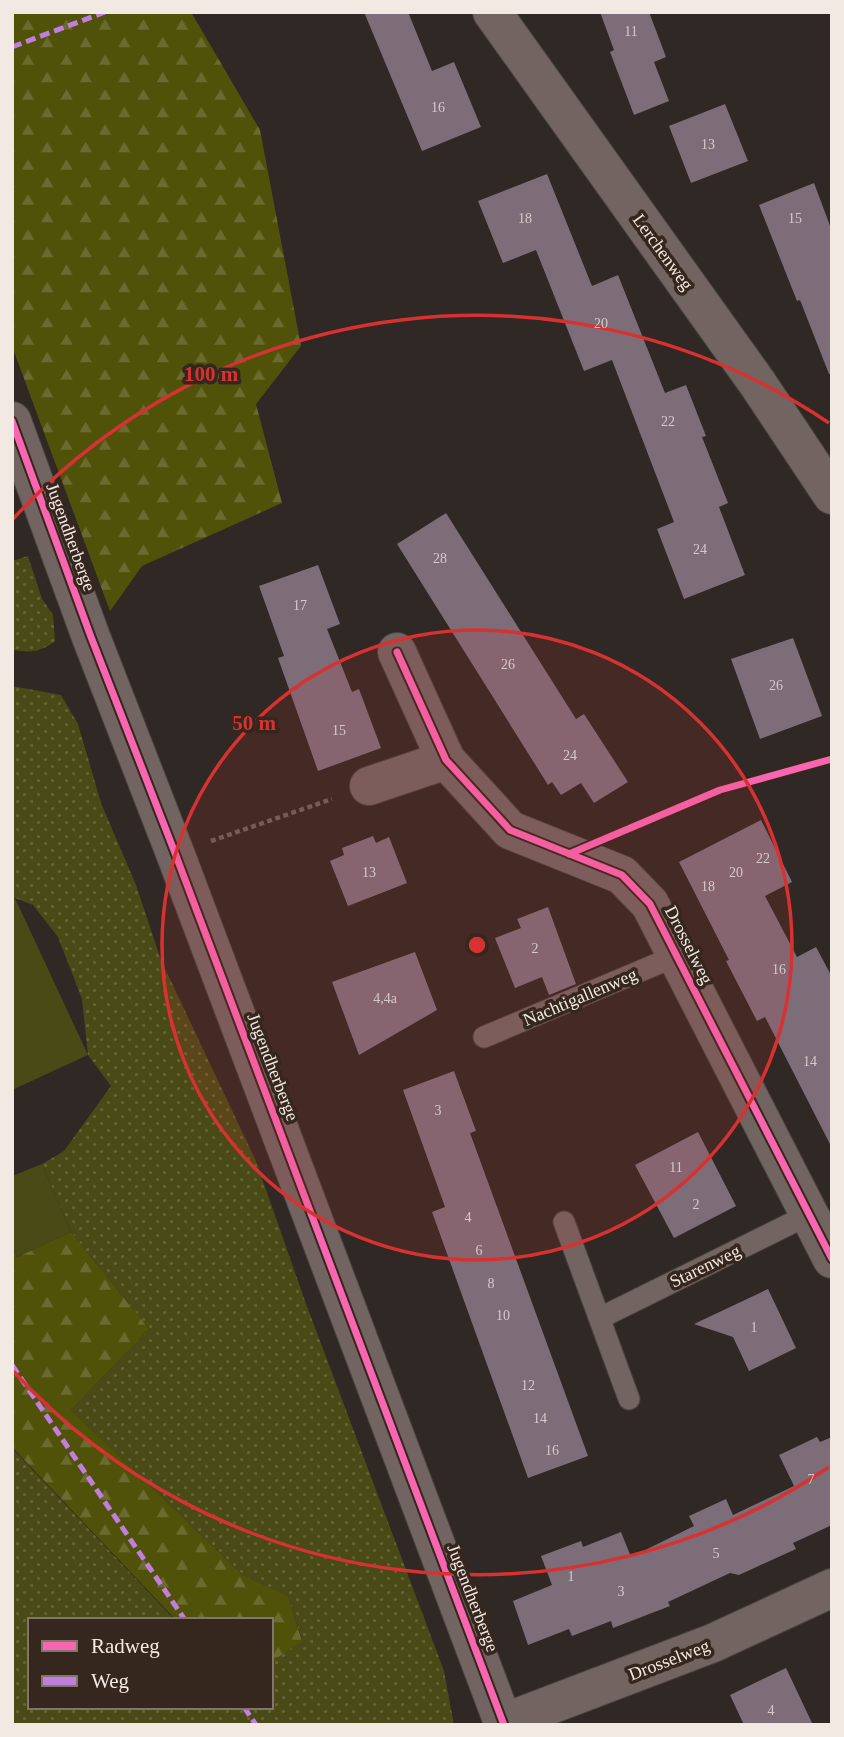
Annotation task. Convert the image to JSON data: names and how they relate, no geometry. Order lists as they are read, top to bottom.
{
  "streets": {
    "street": ["Lerchenweg", "Jugendherberge", "Drosselweg"],
    "lane": ["Nachtigallenweg", "Starenweg"]
  },
  "crossings": [
    ["Jugendherberge", "Drosselweg"],
    ["Drosselweg", "Nachtigallenweg"],
    ["Drosselweg", "Starenweg"]
  ],
  "house_numbers": [
    "11",
    "16",
    "13",
    "18",
    "15",
    "20",
    "22",
    "24",
    "28",
    "17",
    "26",
    "26",
    "15",
    "24",
    "22",
    "13",
    "20",
    "18",
    "2",
    "16",
    "4,4a",
    "14",
    "3",
    "11",
    "2",
    "4",
    "6",
    "8",
    "10",
    "1",
    "12",
    "14",
    "16",
    "7",
    "5",
    "1",
    "3",
    "4"
  ],
  "legend": ["Radweg", "Weg"],
  "rings": ["100 m", "50 m"]
}
